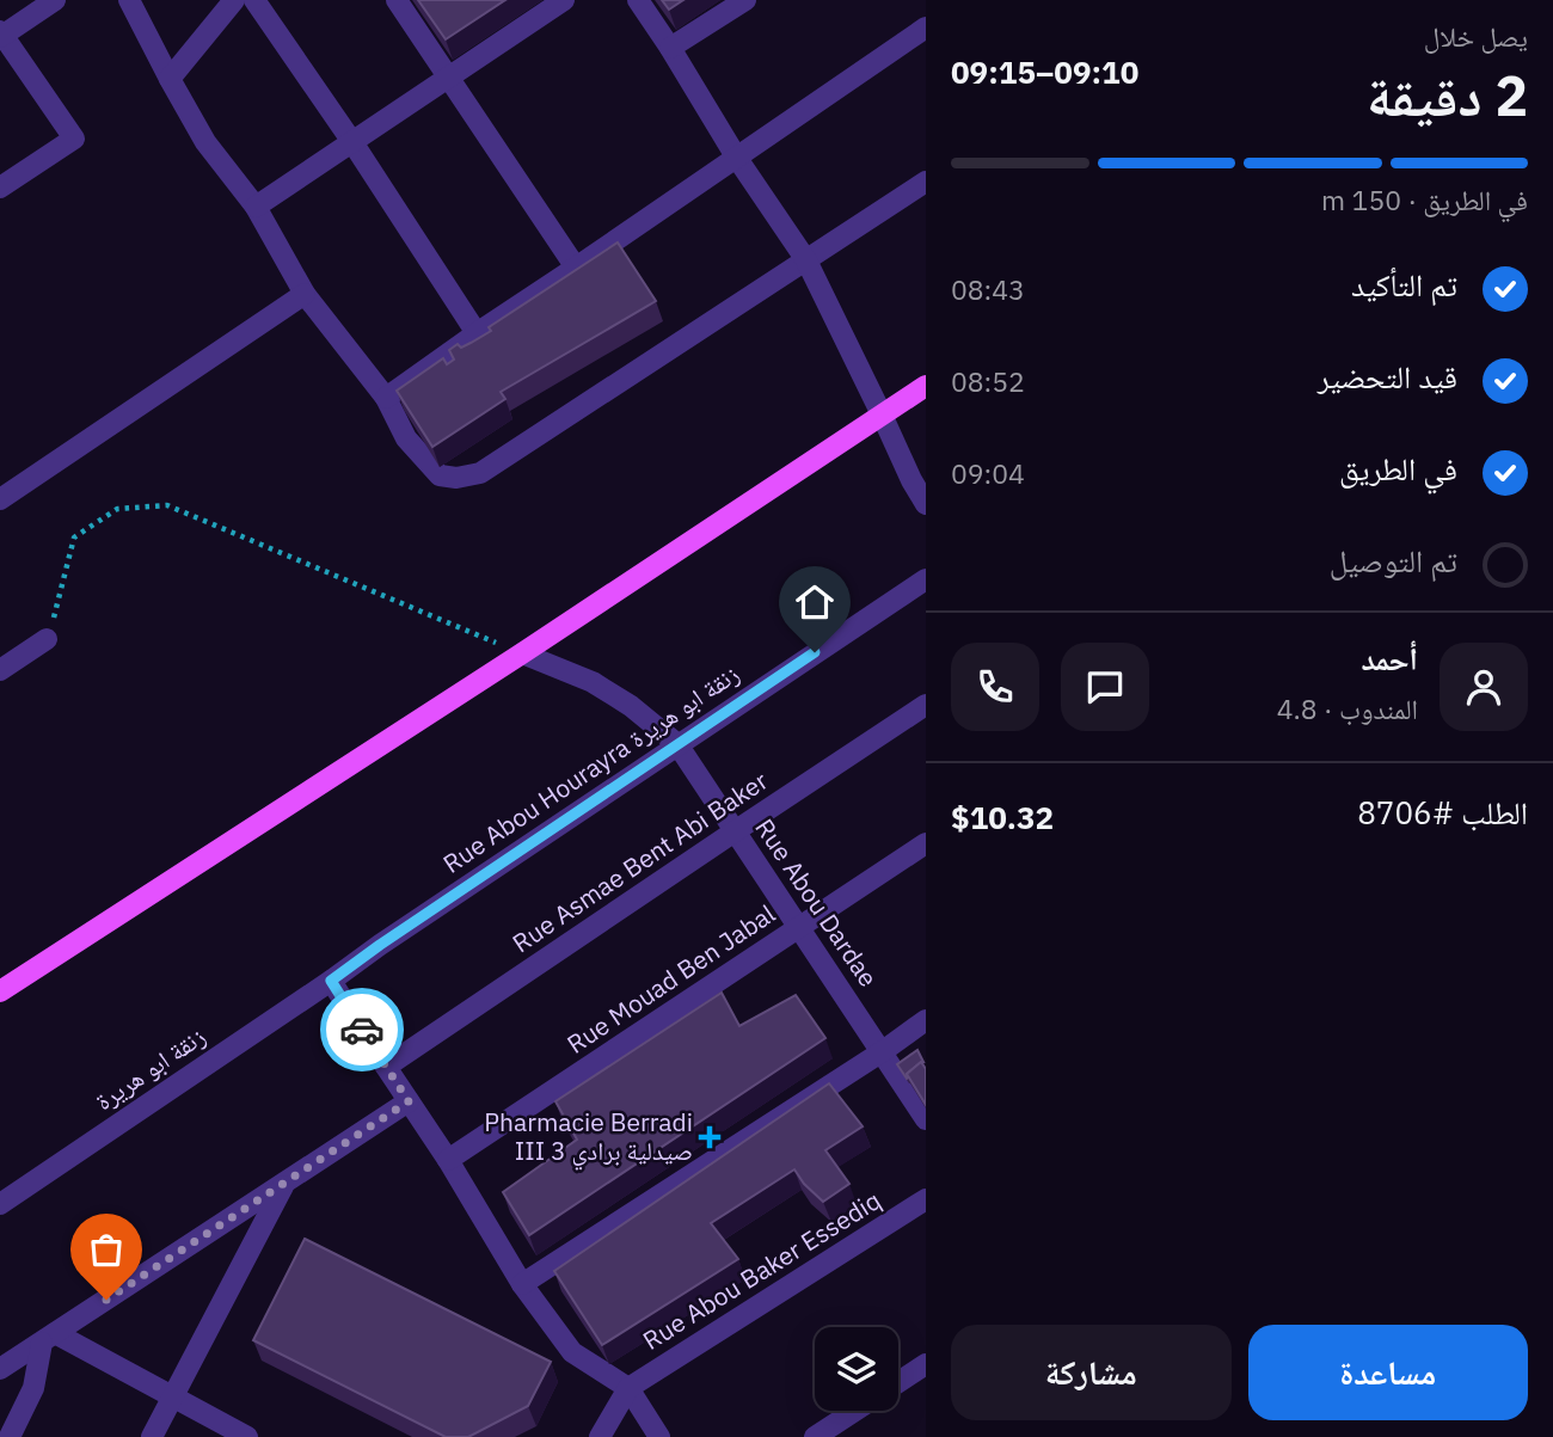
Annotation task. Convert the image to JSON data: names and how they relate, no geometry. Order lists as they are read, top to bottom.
{
  "streets": {
    "street": [
      "Rue Abou Hourayra زنقة ابو هريرة",
      "Rue Asmae Bent Abi Baker",
      "Rue Abou Dardae",
      "Rue Mouad Ben Jabal",
      "زنقة ابو هريرة",
      "Rue Abou Baker Essediq"
    ]
  },
  "crossings": [
    ["Rue Abou Hourayra زنقة ابو هريرة", "Rue Abou Dardae"],
    ["Rue Abou Hourayra زنقة ابو هريرة", "زنقة ابو هريرة"],
    ["Rue Asmae Bent Abi Baker", "Rue Abou Dardae"],
    ["Rue Abou Dardae", "Rue Mouad Ben Jabal"]
  ],
  "places": {
    "health": ["Pharmacie Berradi III صيدلية برادي 3"]
  },
  "page": {
    "heading": ["2 دقيقة", "يصل خلال", "09:10–09:15"],
    "panel": [
      "أحمد",
      "المندوب · 4.8",
      "الطلب #8706",
      "$10.32"
    ],
    "bar": "في الطريق · 150 m",
    "list": [
      ["تم التأكيد", "08:43"],
      ["قيد التحضير", "08:52"],
      ["في الطريق", "09:04"],
      "تم التوصيل"
    ],
    "buttons": ["مساعدة", "مشاركة"]
  }
}
